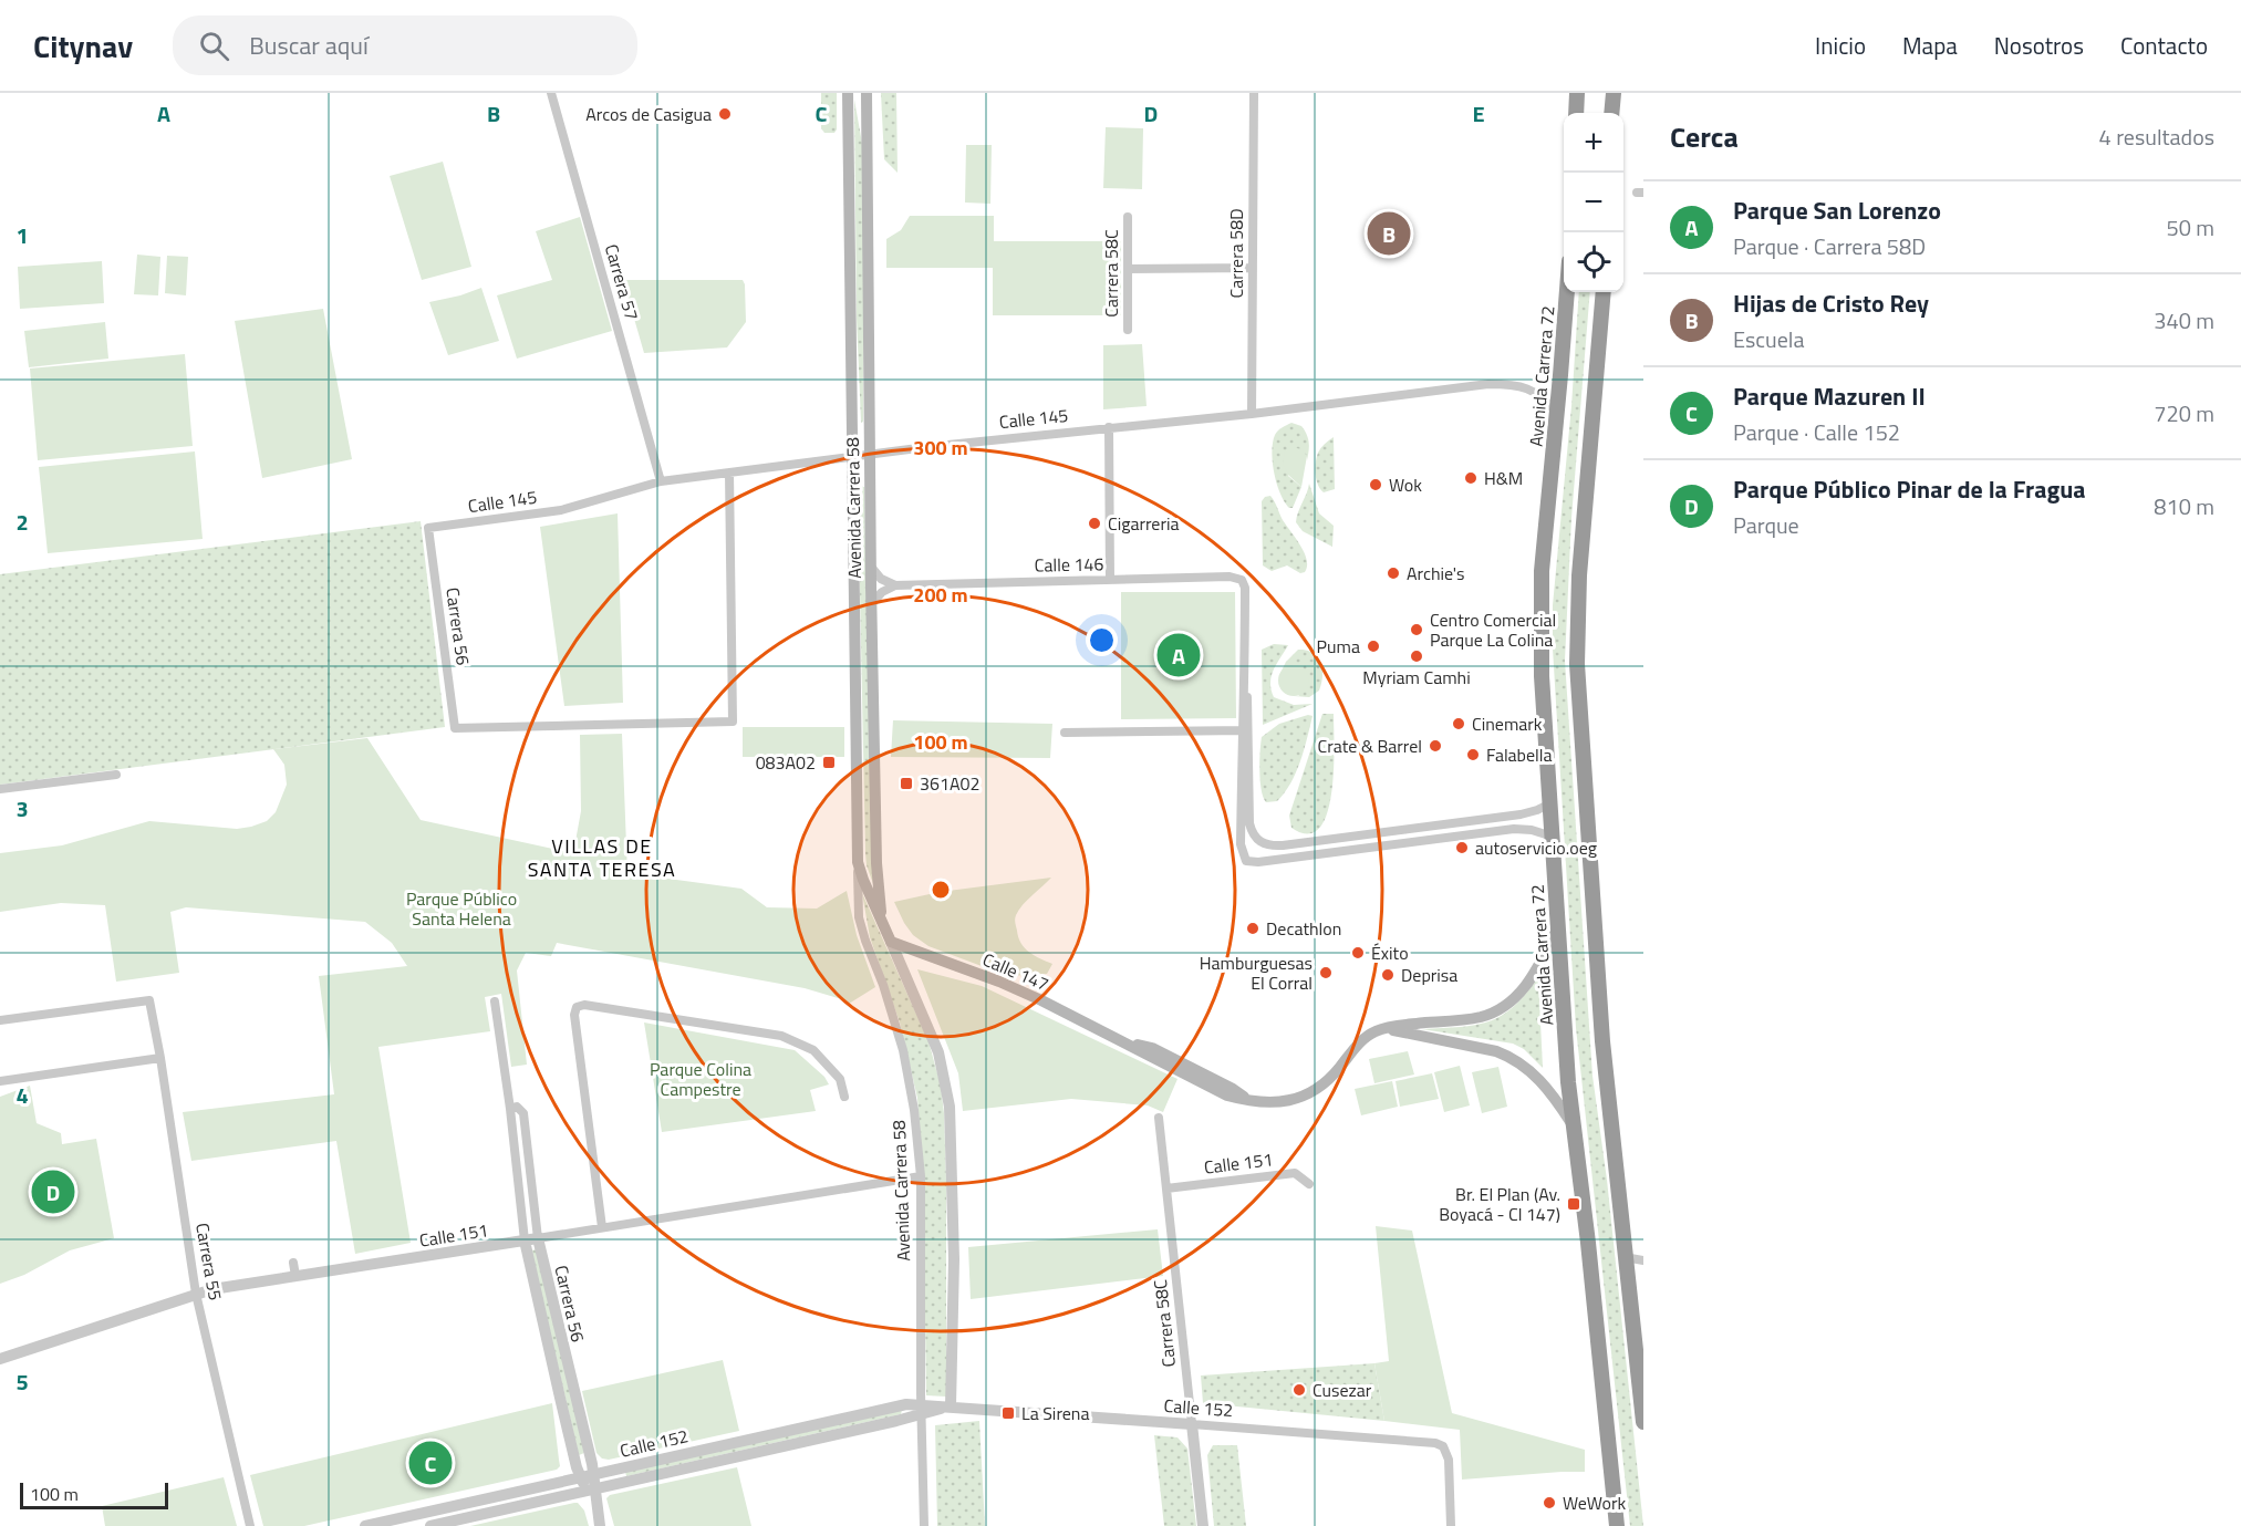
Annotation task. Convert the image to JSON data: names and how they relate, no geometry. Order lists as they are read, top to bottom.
{
  "streets": {
    "highway": ["Avenida Carrera 72"],
    "main road": ["Avenida Carrera 58", "Calle 147"],
    "street": [
      "Carrera 58D",
      "Carrera 58C",
      "Carrera 57",
      "Calle 145",
      "Calle 146",
      "Carrera 56",
      "Calle 151",
      "Carrera 55",
      "Calle 152"
    ]
  },
  "crossings": [
    ["Carrera 58D", "Calle 145"],
    ["Carrera 58C", "Calle 151"],
    ["Carrera 58C", "Calle 152"],
    ["Carrera 57", "Calle 145"],
    ["Avenida Carrera 72", "Calle 145"],
    ["Avenida Carrera 72", "Calle 147"],
    ["Calle 145", "Avenida Carrera 58"],
    ["Calle 145", "Carrera 56"],
    ["Avenida Carrera 58", "Calle 147"],
    ["Avenida Carrera 58", "Calle 151"],
    ["Avenida Carrera 58", "Calle 152"],
    ["Carrera 56", "Calle 151"],
    ["Carrera 56", "Calle 152"],
    ["Calle 151", "Carrera 55"]
  ],
  "districts": ["VILLAS DE SANTA TERESA"],
  "parks": ["Parque Público Santa Helena", "Parque Colina Campestre"],
  "places": {
    "other": [
      "Arcos de Casigua",
      "H&M",
      "Wok",
      "Cigarreria",
      "Archie's",
      "Centro Comercial Parque La Colina",
      "Puma",
      "Myriam Camhi",
      "Cinemark",
      "Crate & Barrel",
      "Falabella",
      "autoservicio.oeg",
      "Decathlon",
      "Éxito",
      "Hamburguesas El Corral",
      "Deprisa",
      "Cusezar",
      "WeWork"
    ],
    "transit": [
      "083A02",
      "361A02",
      "Br. El Plan (Av. Boyacá - Cl 147)",
      "La Sirena"
    ]
  },
  "scale_bar": "100 m",
  "page": {
    "header": "Citynav",
    "search": "Buscar aquí",
    "nav": [
      "Inicio",
      "Mapa",
      "Nosotros",
      "Contacto"
    ],
    "heading": ["Cerca", "4 resultados"],
    "map_buttons": ["+", "−"],
    "list": [
      {
        "mark": "A",
        "name": "Parque San Lorenzo",
        "note": "Parque · Carrera 58D",
        "value": "50 m"
      },
      {
        "mark": "B",
        "name": "Hijas de Cristo Rey",
        "note": "Escuela",
        "value": "340 m"
      },
      {
        "mark": "C",
        "name": "Parque Mazuren II",
        "note": "Parque · Calle 152",
        "value": "720 m"
      },
      {
        "mark": "D",
        "name": "Parque Público Pinar de la Fragua",
        "note": "Parque",
        "value": "810 m"
      }
    ],
    "pins": [
      "B",
      "A",
      "D",
      "C"
    ],
    "scale": "100 m"
  },
  "grid": {
    "columns": [
      "A",
      "B",
      "C",
      "D",
      "E"
    ],
    "rows": [
      "1",
      "2",
      "3",
      "4",
      "5"
    ]
  },
  "rings": ["300 m", "200 m", "100 m"]
}
